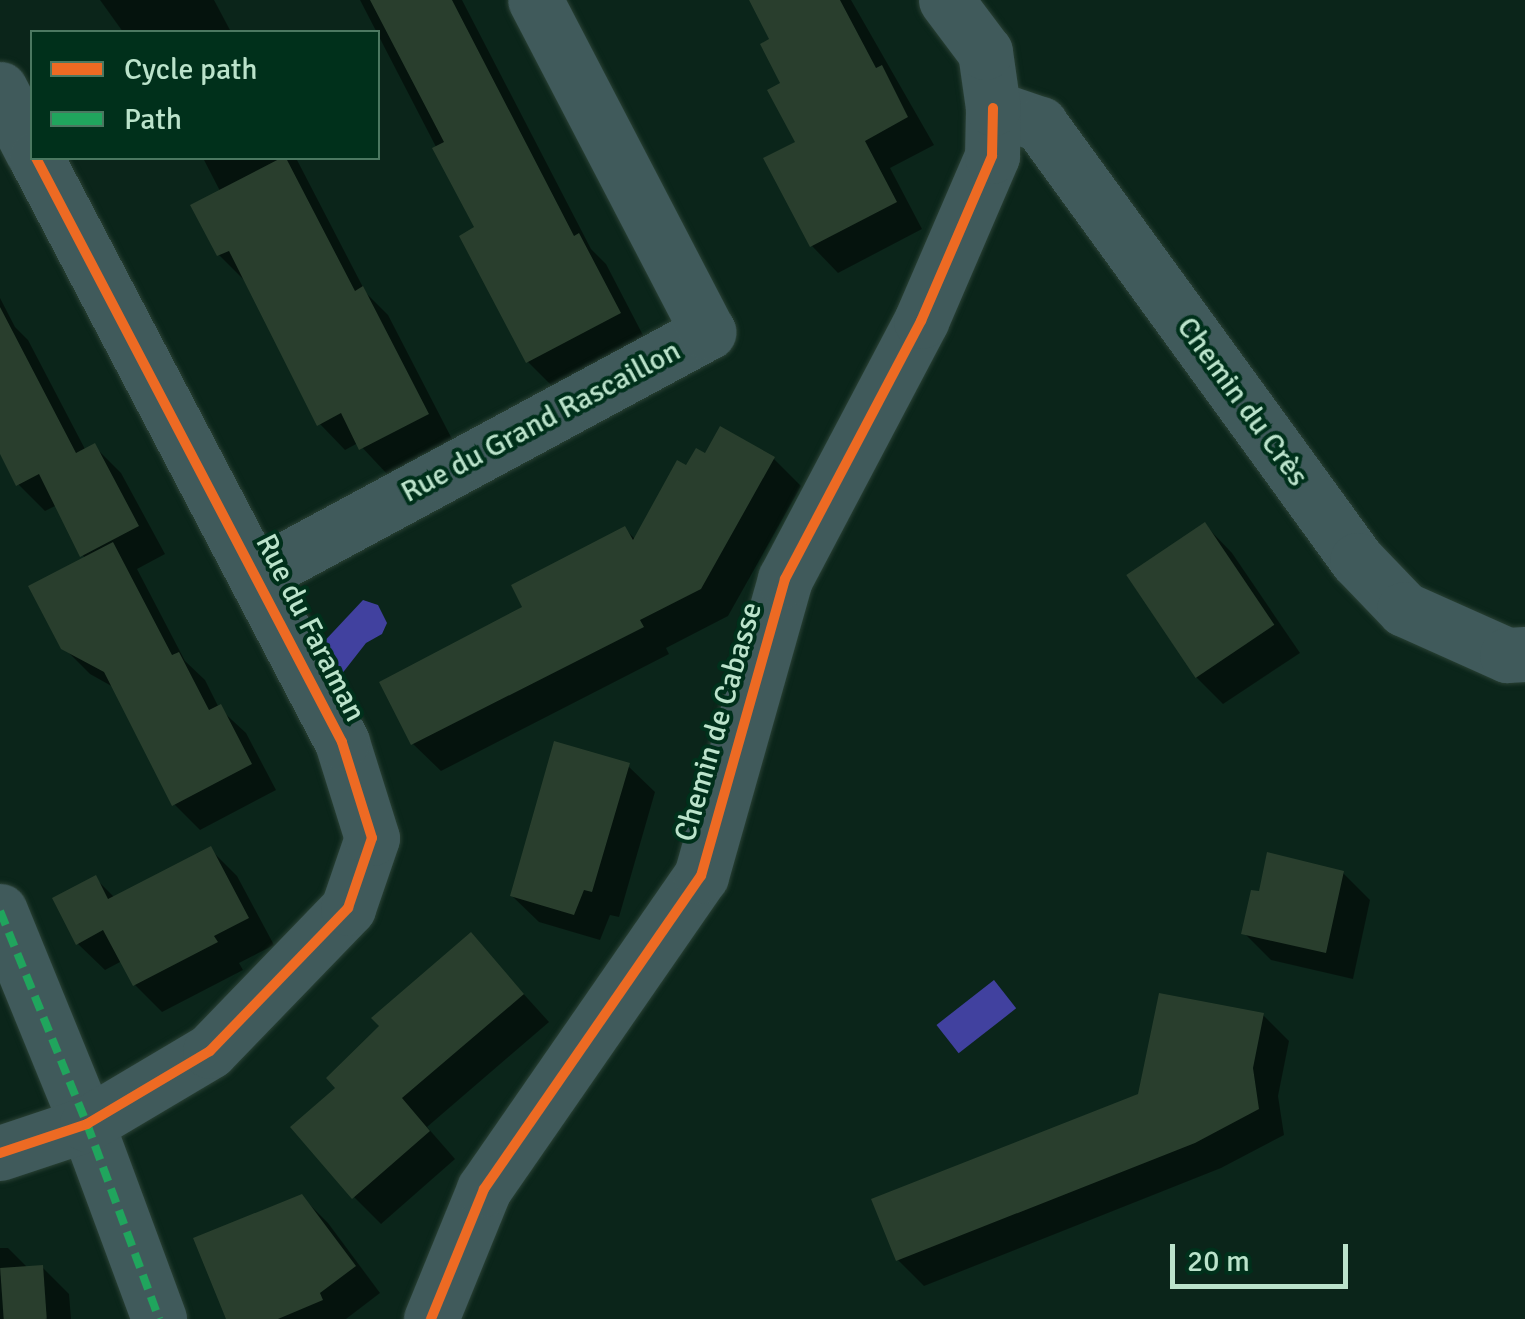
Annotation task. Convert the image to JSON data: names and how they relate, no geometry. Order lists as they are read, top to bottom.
{
  "streets": {
    "street": [
      "Chemin du Crès",
      "Rue du Grand Rascaillon",
      "Rue du Faraman",
      "Chemin de Cabasse"
    ]
  },
  "crossings": [
    ["Chemin du Crès", "Chemin de Cabasse"],
    ["Rue du Grand Rascaillon", "Rue du Faraman"]
  ],
  "legend": ["Cycle path", "Path"],
  "scale_bar": "20 m"
}
